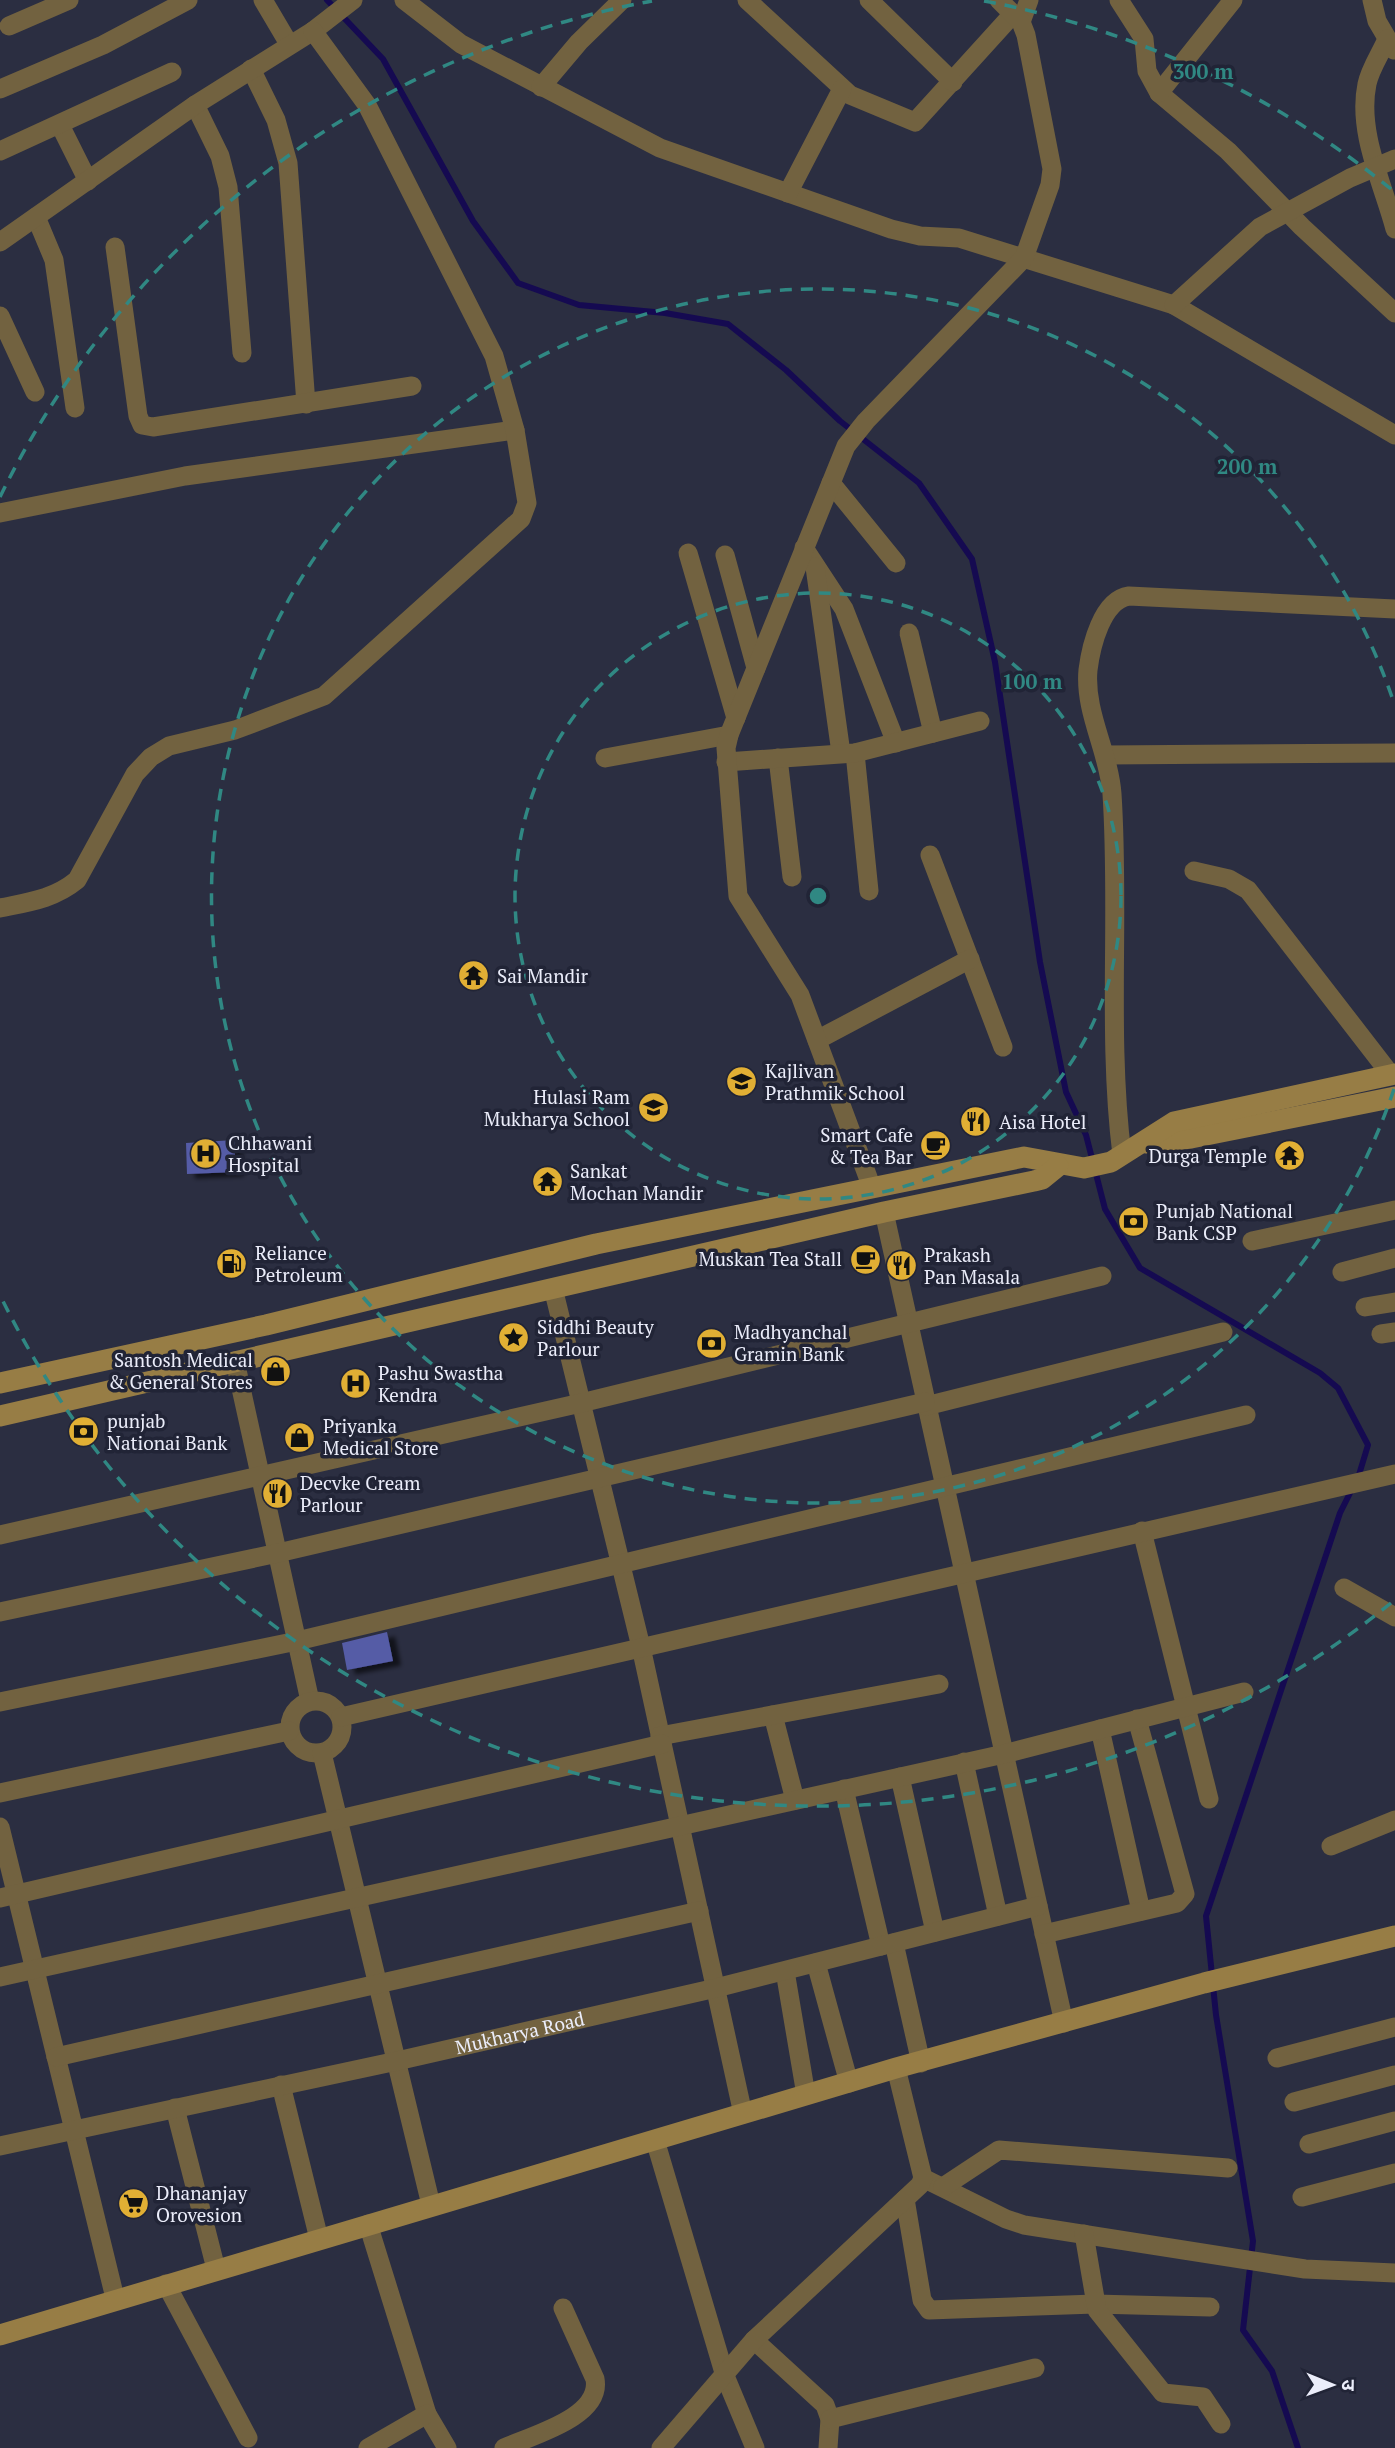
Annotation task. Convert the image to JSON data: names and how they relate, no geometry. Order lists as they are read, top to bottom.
{
  "streets": {
    "street": ["Mukharya Road"]
  },
  "places": {
    "temple": ["Sai Mandir", "Durga Temple", "Sankat Mochan Mandir"],
    "school or university": ["Kajlivan Prathmik School", "Hulasi Ram Mukharya School"],
    "restaurant": ["Aisa Hotel", "Prakash Pan Masala", "Decvke Cream Parlour"],
    "cafe": ["Smart Cafe & Tea Bar", "Muskan Tea Stall"],
    "hospital": ["Chhawani Hospital", "Pashu Swastha Kendra"],
    "bank": ["Punjab National Bank CSP", "Madhyanchal Gramin Bank", "punjab Nationai Bank"],
    "fuel station": ["Reliance Petroleum"],
    "place": ["Siddhi Beauty Parlour"],
    "shop": ["Santosh Medical & General Stores", "Priyanka Medical Store"],
    "supermarket": ["Dhananjay Orovesion"]
  },
  "north": "right",
  "rings": ["300 m", "200 m", "100 m"]
}
